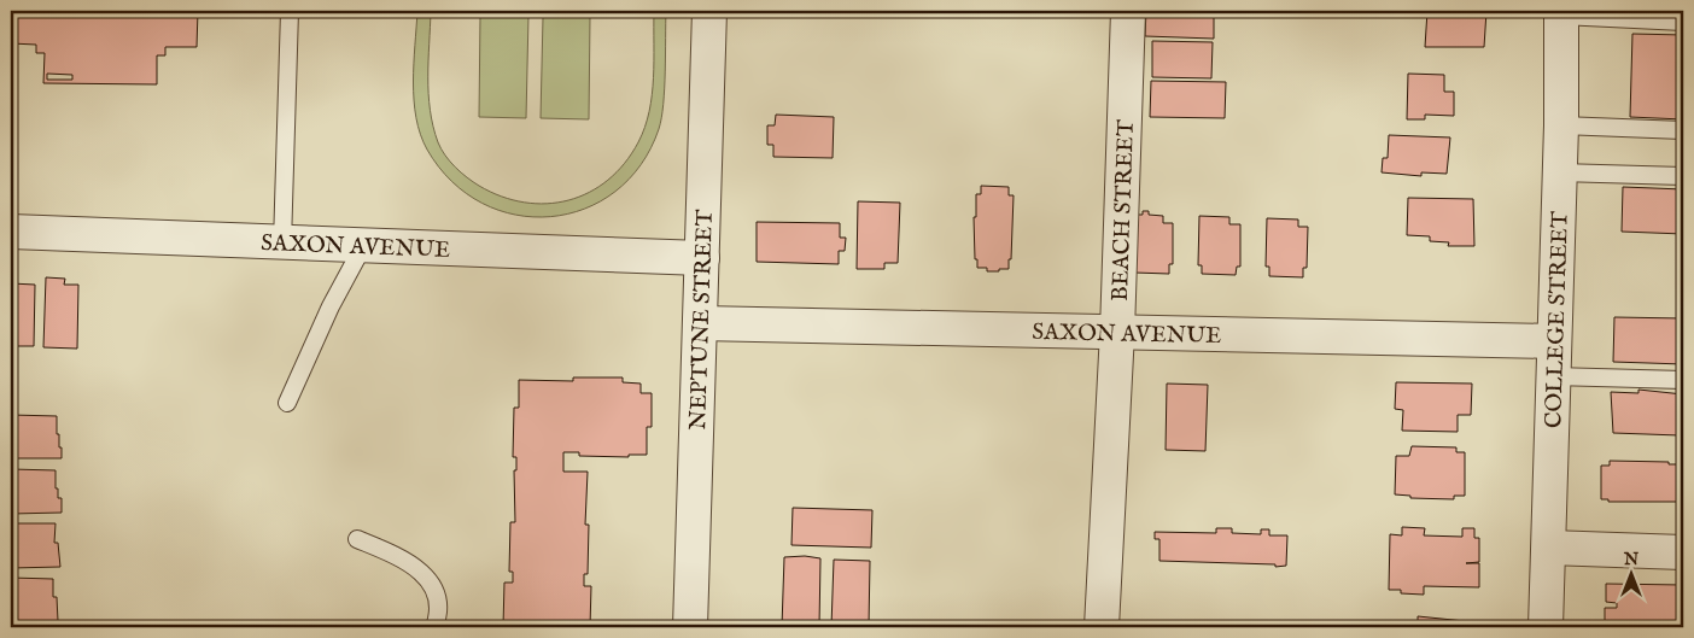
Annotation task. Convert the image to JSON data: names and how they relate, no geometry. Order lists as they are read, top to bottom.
{
  "streets": {
    "street": [
      "BEACH STREET",
      "SAXON AVENUE",
      "COLLEGE STREET",
      "NEPTUNE STREET"
    ]
  },
  "crossings": [
    ["BEACH STREET", "SAXON AVENUE"],
    ["SAXON AVENUE", "COLLEGE STREET"],
    ["SAXON AVENUE", "NEPTUNE STREET"]
  ],
  "north": "top"
}
